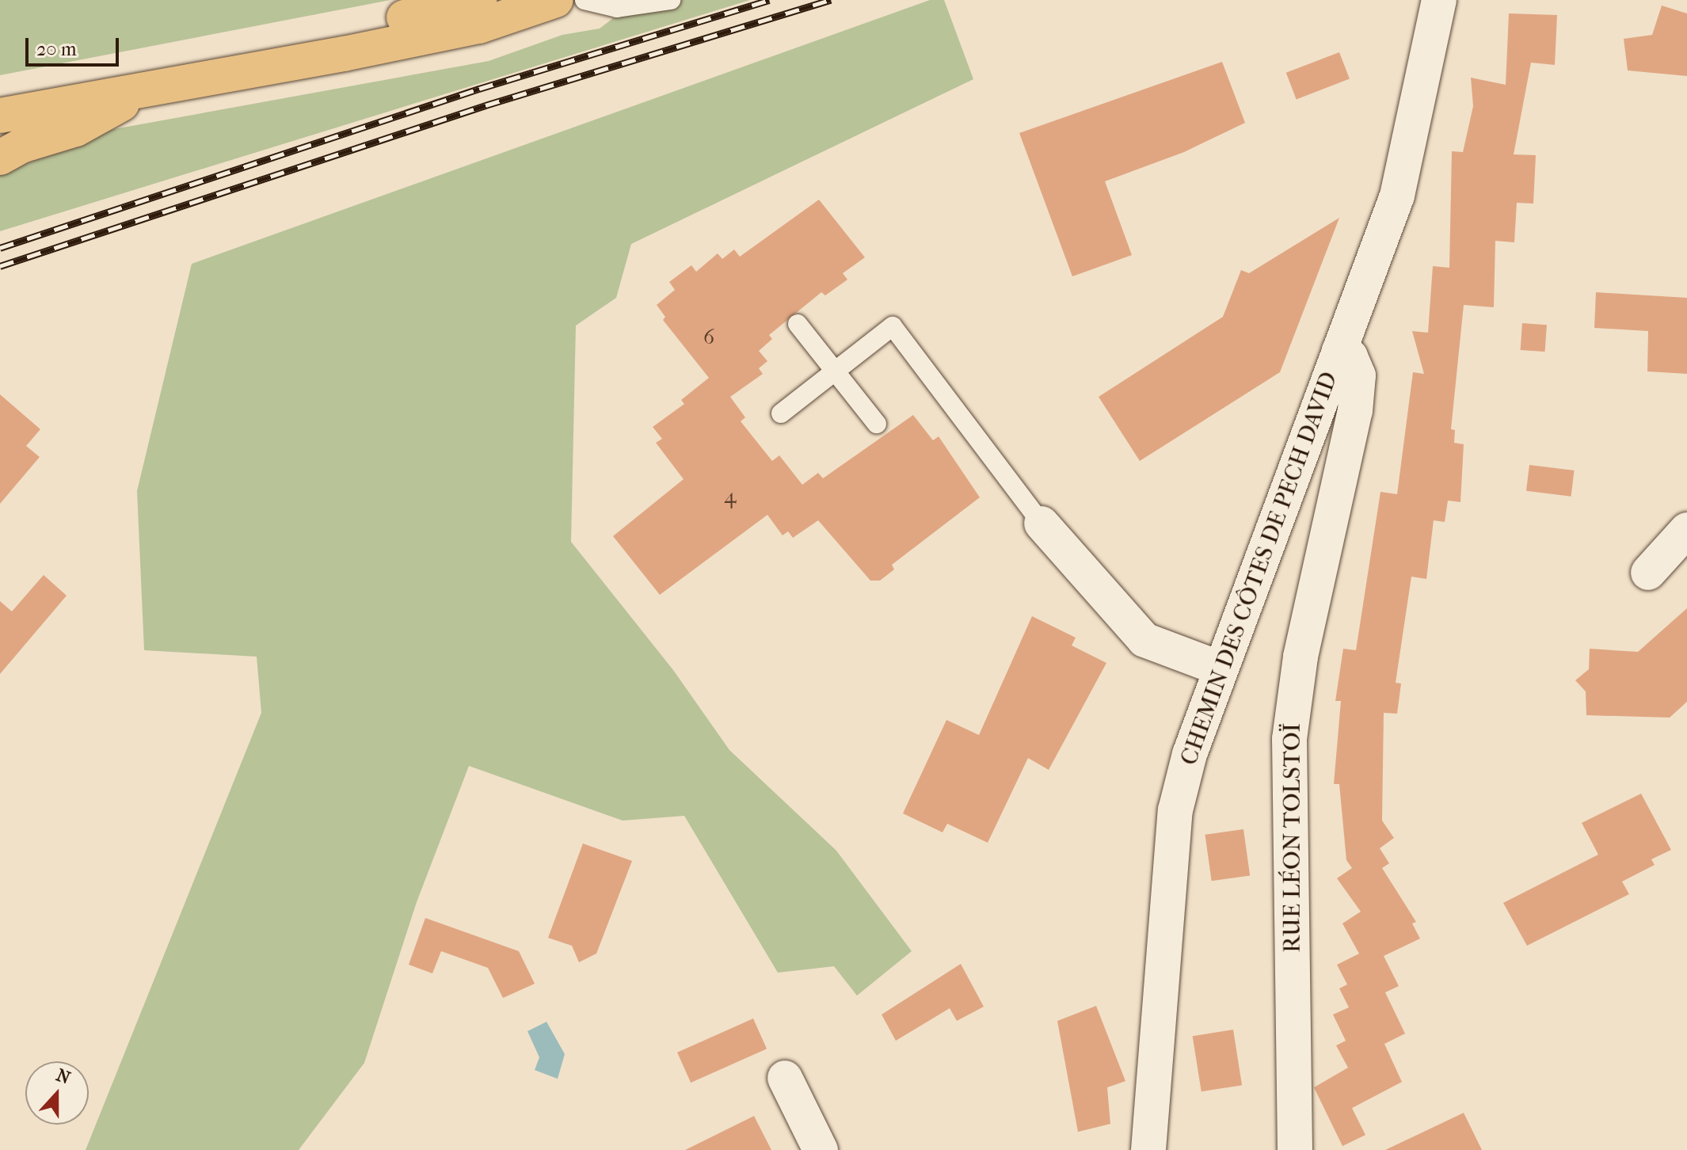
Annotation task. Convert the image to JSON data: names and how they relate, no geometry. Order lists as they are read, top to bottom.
{
  "streets": {
    "street": ["CHEMIN DES CÔTES DE PECH DAVID", "RUE LÉON TOLSTOÏ"]
  },
  "crossings": [
    ["CHEMIN DES CÔTES DE PECH DAVID", "RUE LÉON TOLSTOÏ"]
  ],
  "house_numbers": ["6", "4"],
  "scale_bar": "20 m",
  "north": "top"
}
